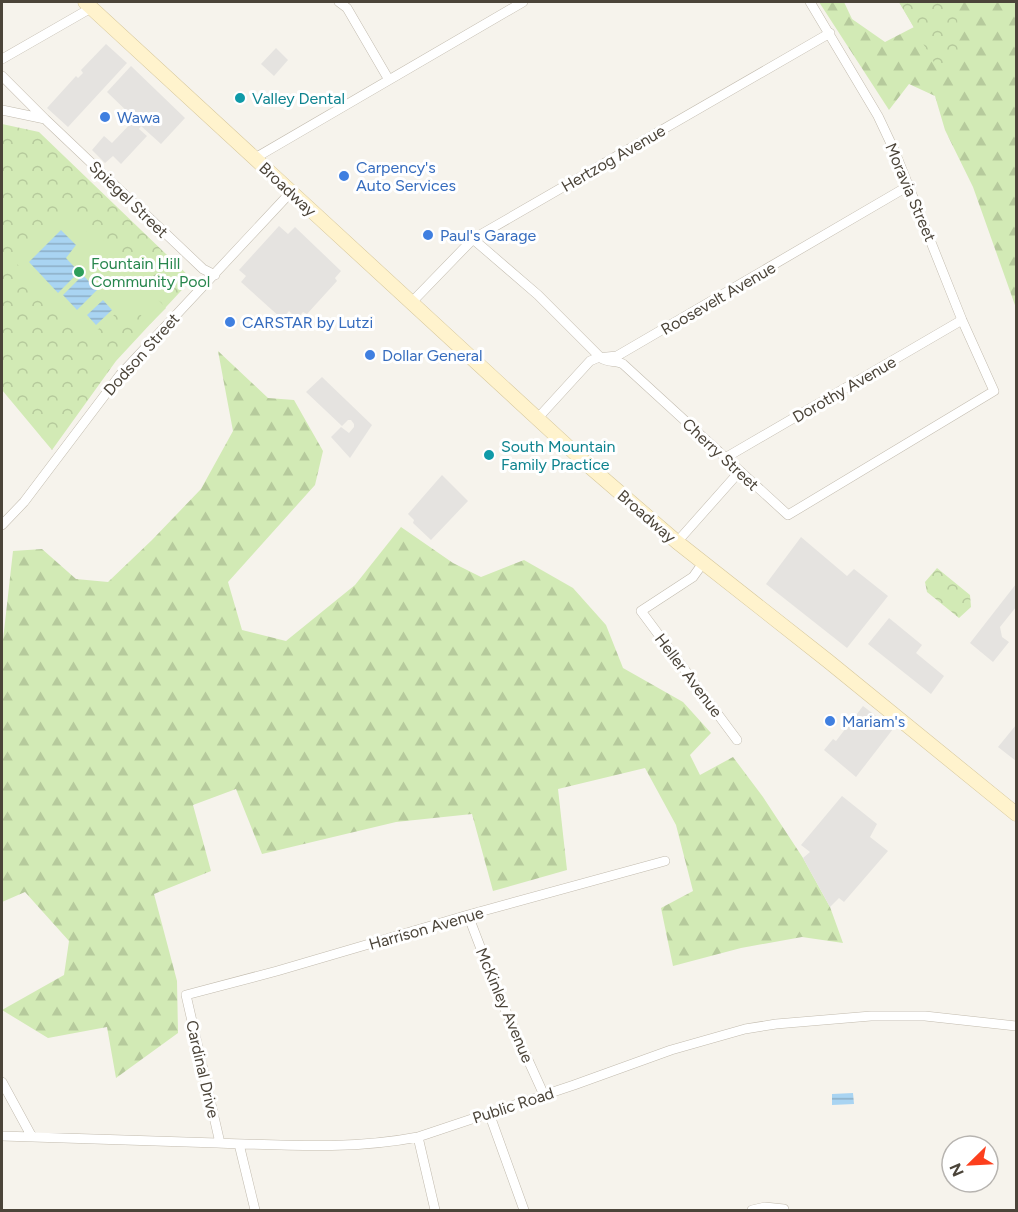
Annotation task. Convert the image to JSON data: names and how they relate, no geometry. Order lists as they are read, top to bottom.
{
  "streets": {
    "main road": ["Broadway"],
    "street": [
      "Hertzog Avenue",
      "Moravia Street",
      "Spiegel Street",
      "Roosevelt Avenue",
      "Dodson Street",
      "Dorothy Avenue",
      "Cherry Street",
      "Heller Avenue",
      "Harrison Avenue",
      "McKinley Avenue",
      "Cardinal Drive",
      "Public Road"
    ]
  },
  "crossings": [
    ["Hertzog Avenue", "Broadway"],
    ["Hertzog Avenue", "Moravia Street"],
    ["Hertzog Avenue", "Cherry Street"],
    ["Broadway", "Roosevelt Avenue"],
    ["Broadway", "Dodson Street"],
    ["Broadway", "Heller Avenue"],
    ["Moravia Street", "Roosevelt Avenue"],
    ["Moravia Street", "Dorothy Avenue"],
    ["Moravia Street", "Cherry Street"],
    ["Spiegel Street", "Dodson Street"],
    ["Roosevelt Avenue", "Cherry Street"],
    ["Dorothy Avenue", "Cherry Street"],
    ["Harrison Avenue", "McKinley Avenue"],
    ["Harrison Avenue", "Cardinal Drive"],
    ["McKinley Avenue", "Public Road"],
    ["Cardinal Drive", "Public Road"]
  ],
  "places": [
    "Valley Dental",
    "Wawa",
    "Carpency's Auto Services",
    "Paul's Garage",
    "Fountain Hill Community Pool",
    "CARSTAR by Lutzi",
    "Dollar General",
    "South Mountain Family Practice",
    "Mariam's"
  ],
  "north": "bottom left"
}
